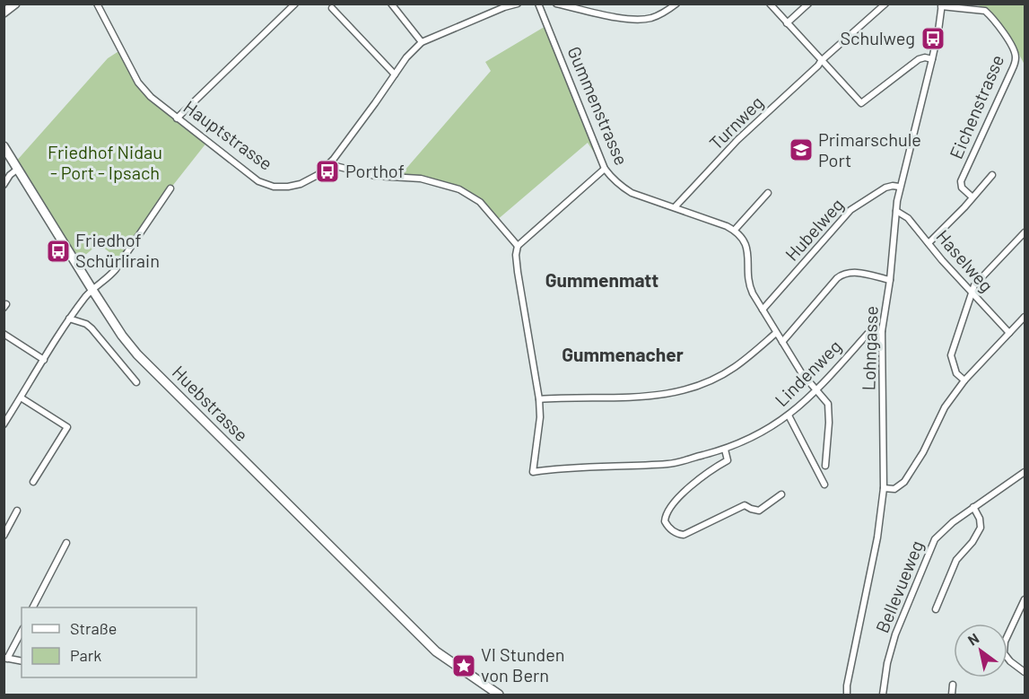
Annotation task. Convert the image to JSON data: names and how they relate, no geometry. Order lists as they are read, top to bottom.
{
  "streets": {
    "main road": ["Huebstrasse"],
    "street": [
      "Gummenstrasse",
      "Eichenstrasse",
      "Turnweg",
      "Hauptstrasse",
      "Hubelweg",
      "Haselweg",
      "Lohngasse",
      "Lindenweg",
      "Bellevueweg"
    ]
  },
  "crossings": [
    ["Gummenstrasse", "Turnweg"],
    ["Eichenstrasse", "Lohngasse"],
    ["Hubelweg", "Lohngasse"],
    ["Haselweg", "Lohngasse"],
    ["Lohngasse", "Lindenweg"]
  ],
  "districts": ["Gummenmatt", "Gummenacher"],
  "parks": ["Friedhof Nidau - Port - Ipsach"],
  "places": {
    "bus stop": ["Schulweg", "Porthof", "Friedhof Schürlirain"],
    "school or university": ["Primarschule Port"],
    "place": ["VI Stunden von Bern"]
  },
  "legend": ["Straße", "Park"],
  "north": "top left"
}
